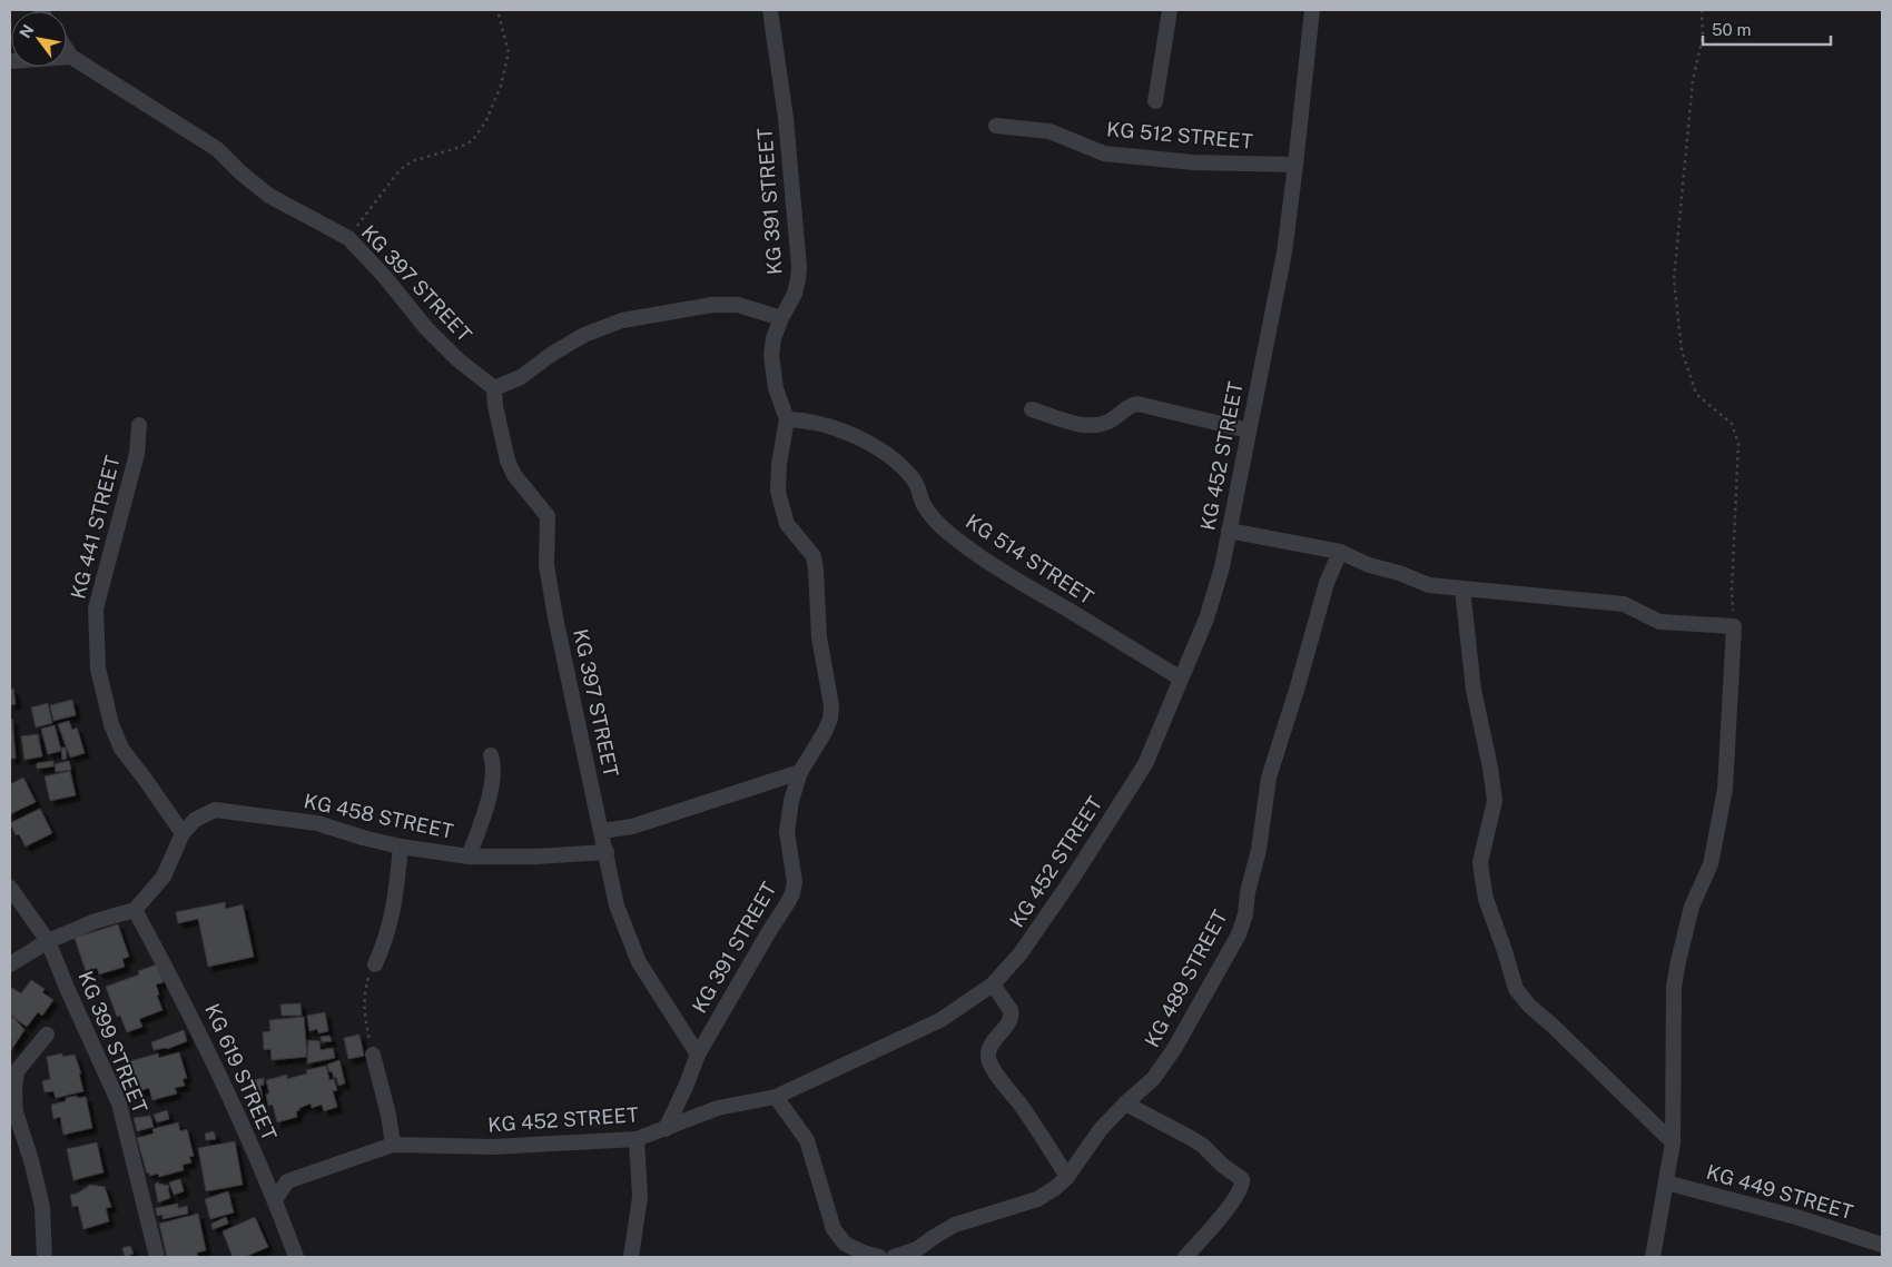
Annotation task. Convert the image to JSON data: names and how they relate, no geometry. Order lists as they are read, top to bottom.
{
  "streets": {
    "street": [
      "KG 512 STREET",
      "KG 391 STREET",
      "KG 397 STREET",
      "KG 452 STREET",
      "KG 441 STREET",
      "KG 514 STREET",
      "KG 458 STREET",
      "KG 489 STREET",
      "KG 399 STREET",
      "KG 619 STREET",
      "KG 449 STREET"
    ]
  },
  "crossings": [
    ["KG 512 STREET", "KG 452 STREET"],
    ["KG 391 STREET", "KG 397 STREET"],
    ["KG 391 STREET", "KG 452 STREET"],
    ["KG 391 STREET", "KG 514 STREET"],
    ["KG 397 STREET", "KG 458 STREET"],
    ["KG 452 STREET", "KG 514 STREET"],
    ["KG 452 STREET", "KG 619 STREET"],
    ["KG 441 STREET", "KG 458 STREET"]
  ],
  "scale_bar": "50 m",
  "north": "top left"
}
